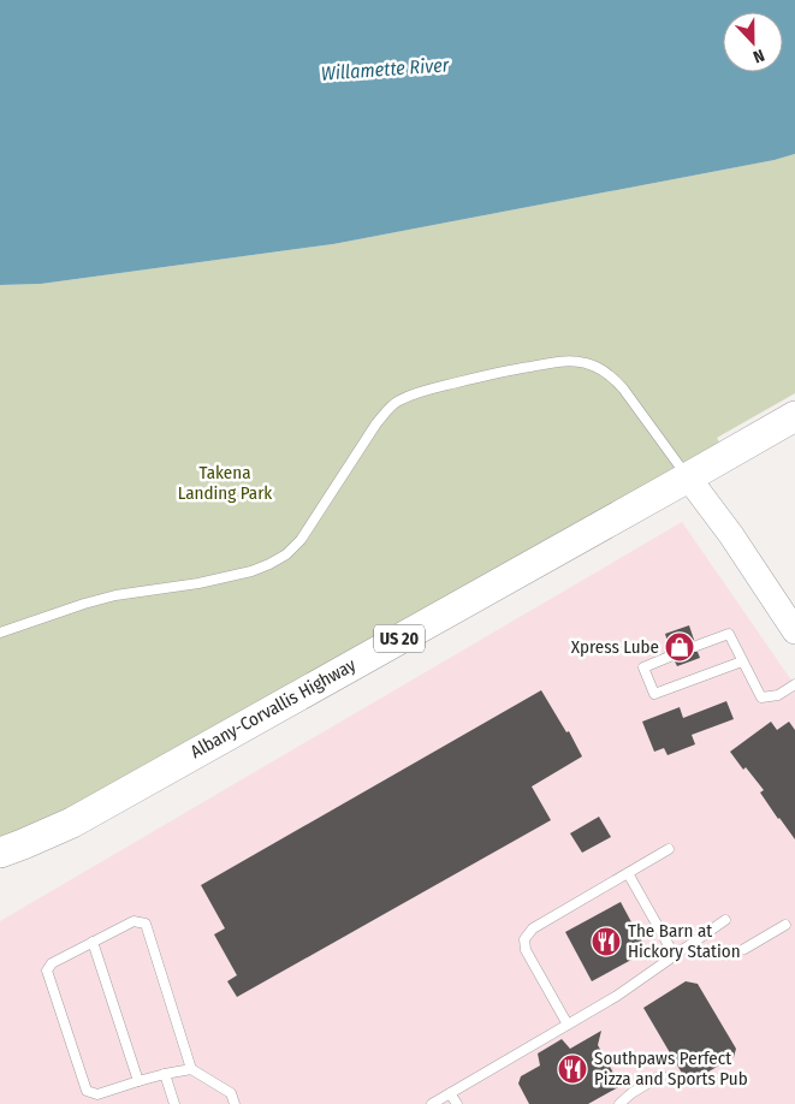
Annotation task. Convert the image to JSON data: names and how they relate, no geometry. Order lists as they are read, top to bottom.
{
  "streets": {
    "highway": ["US 20", "Albany-Corvallis Highway"]
  },
  "water": ["Willamette River"],
  "parks": ["Takena Landing Park"],
  "places": {
    "shop": ["Xpress Lube"],
    "restaurant": ["The Barn at Hickory Station", "Southpaws Perfect Pizza and Sports Pub"]
  },
  "north": "bottom"
}
